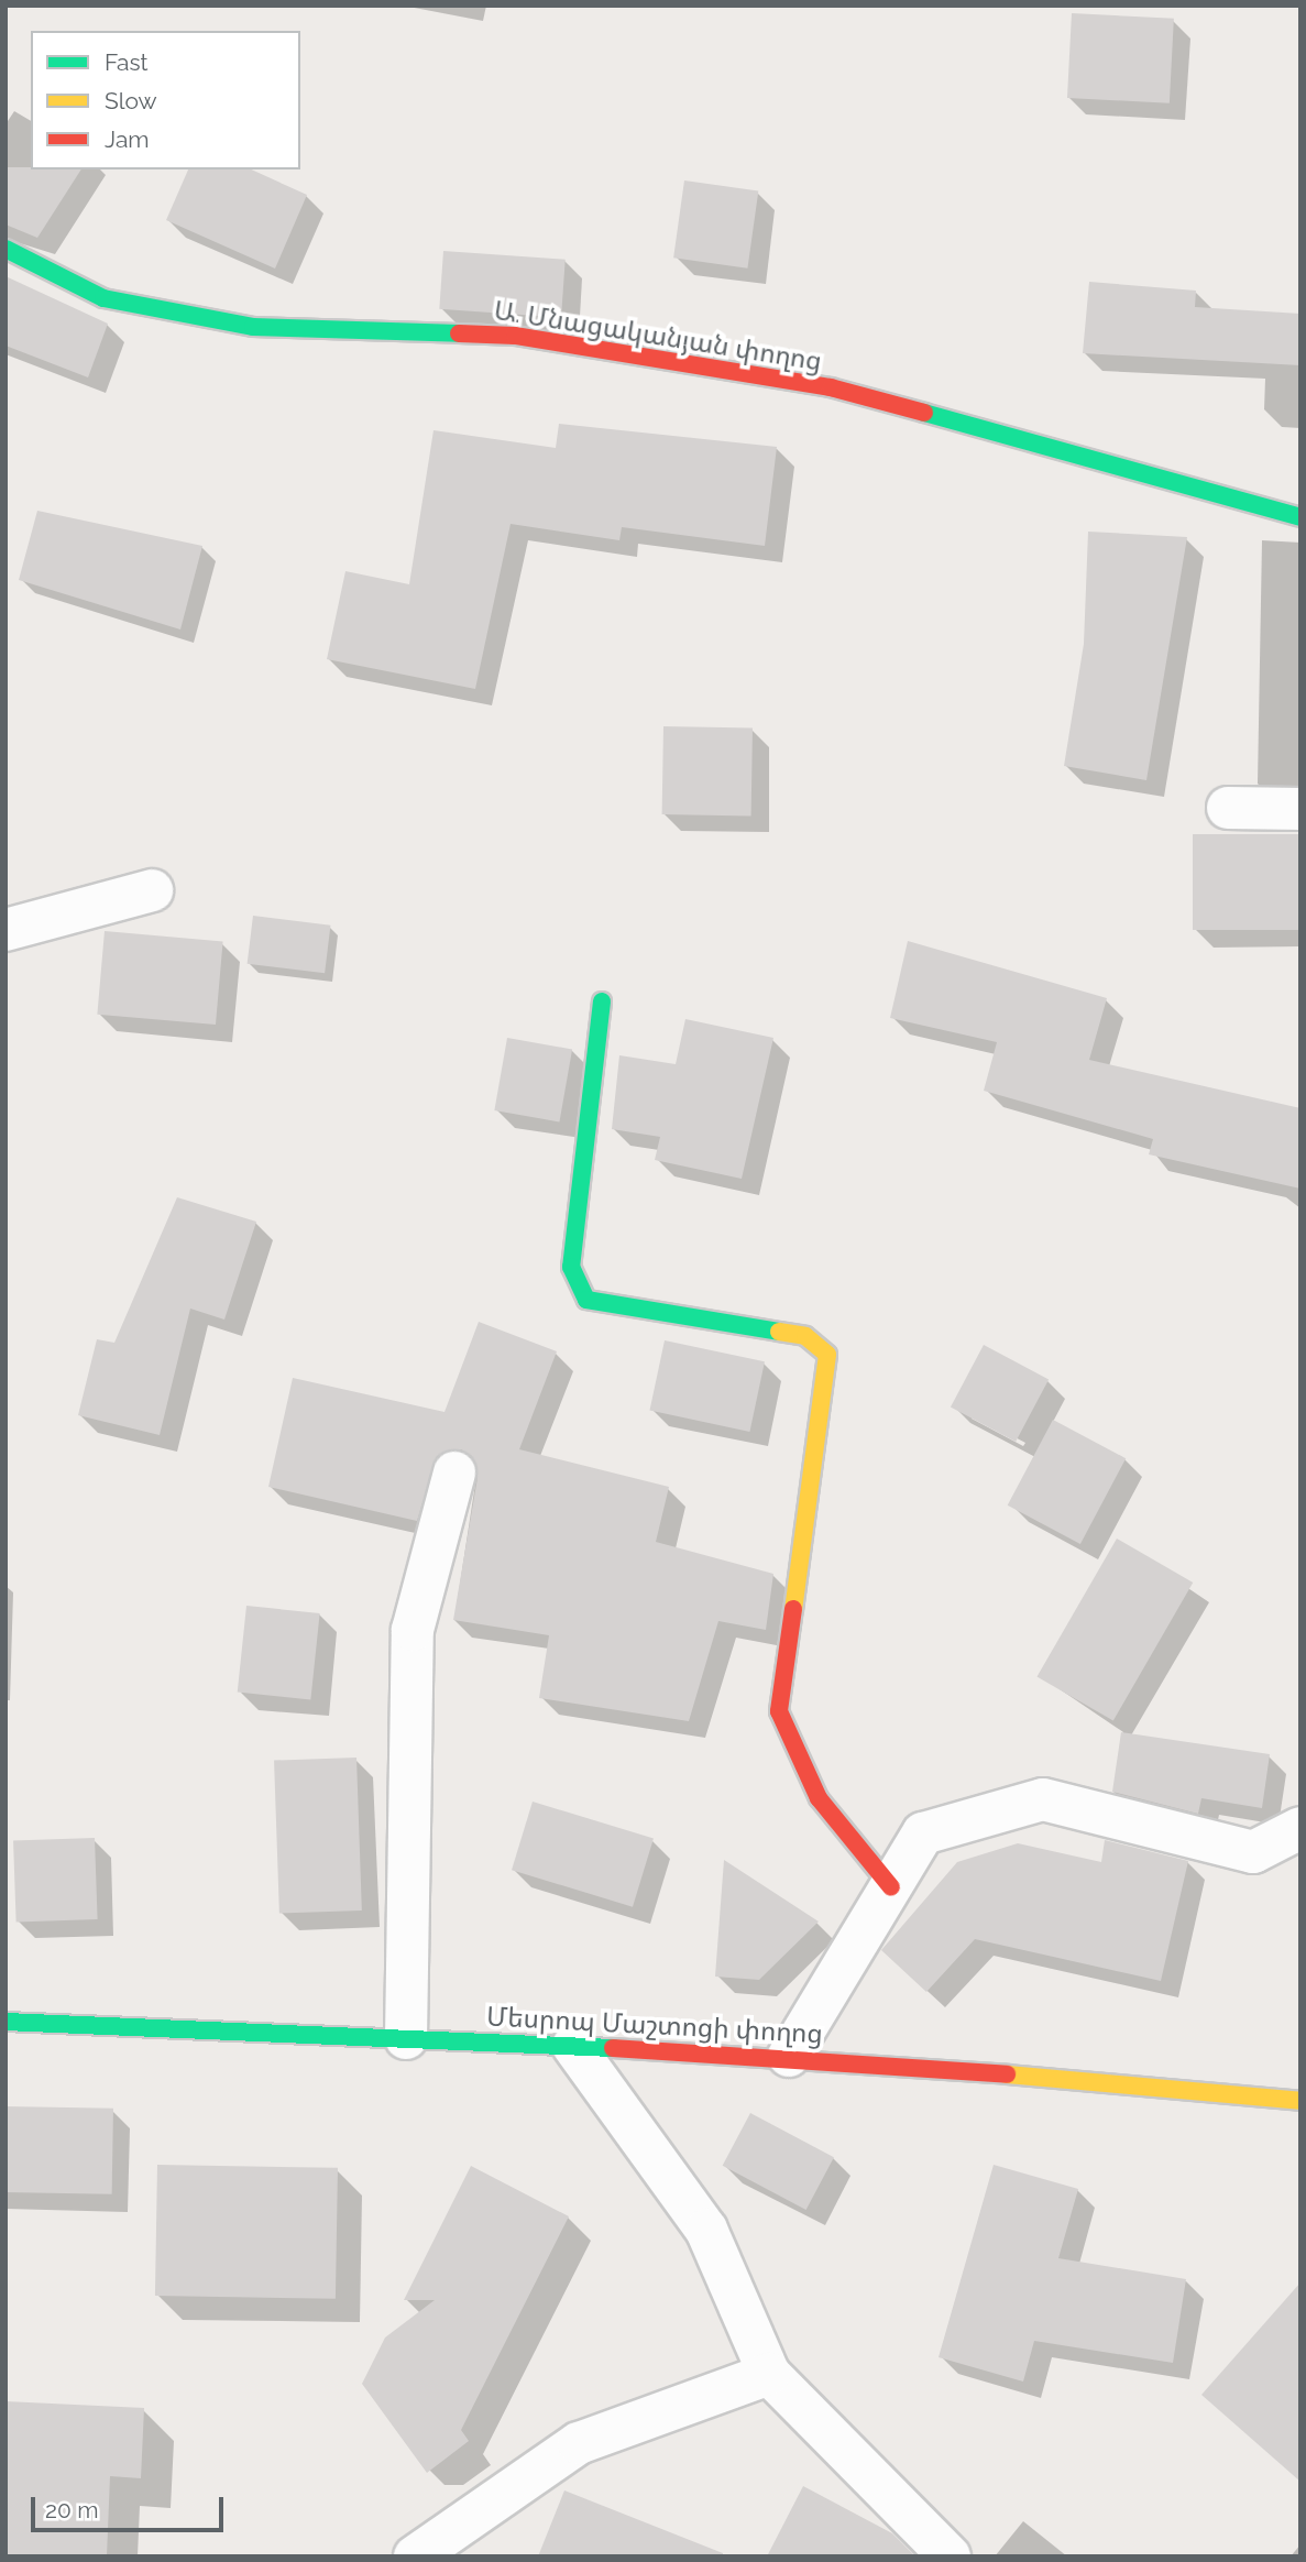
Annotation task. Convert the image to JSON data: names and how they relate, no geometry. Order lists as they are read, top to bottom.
{
  "streets": {
    "street": ["Ա. Մնացականյան փողոց", "Մեսրոպ Մաշտոցի փողոց"]
  },
  "legend": ["Fast", "Slow", "Jam"],
  "scale_bar": "20 m"
}
